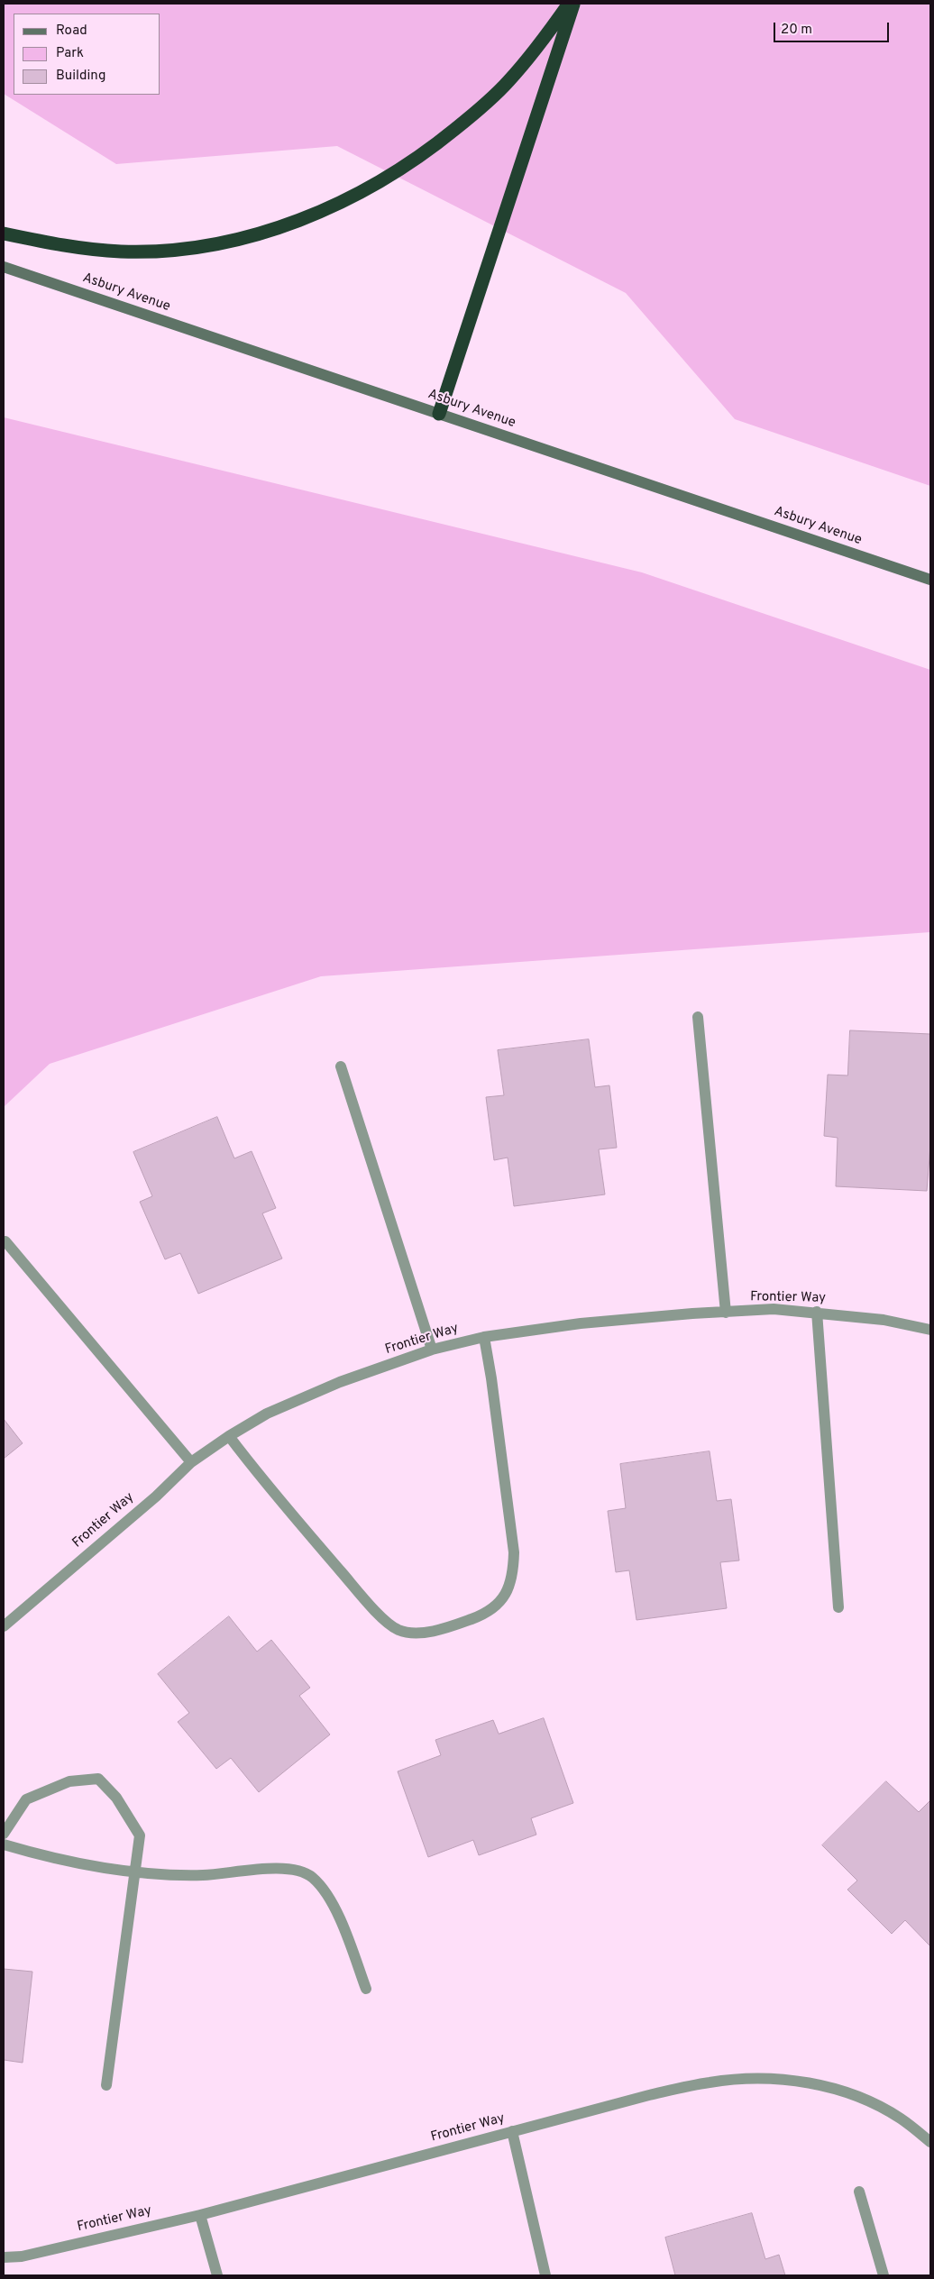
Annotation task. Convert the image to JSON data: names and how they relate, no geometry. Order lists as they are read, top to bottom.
{
  "streets": {
    "main road": ["Asbury Avenue"],
    "street": ["Frontier Way"]
  },
  "legend": ["Road", "Park", "Building"],
  "scale_bar": "20 m"
}
